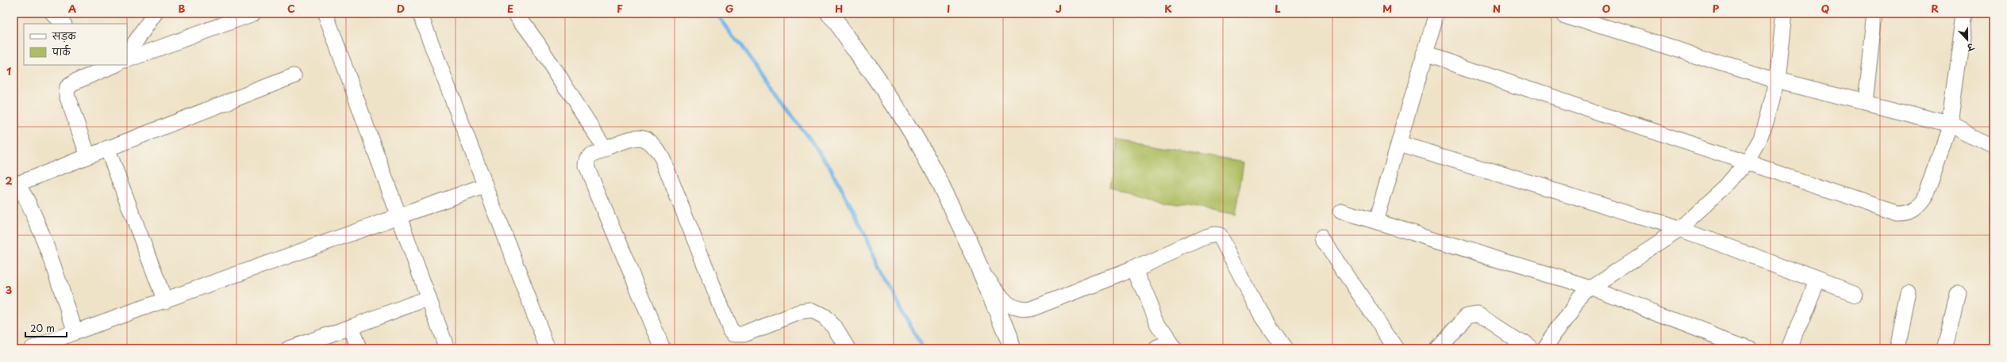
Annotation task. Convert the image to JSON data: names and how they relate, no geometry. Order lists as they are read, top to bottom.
{
  "legend": ["सड़क", "पार्क"],
  "scale_bar": "20 m",
  "north": "bottom",
  "grid": {
    "columns": [
      "A",
      "B",
      "C",
      "D",
      "E",
      "F",
      "G",
      "H",
      "I",
      "J",
      "K",
      "L",
      "M",
      "N",
      "O",
      "P",
      "Q",
      "R"
    ],
    "rows": ["1", "2", "3"]
  }
}
